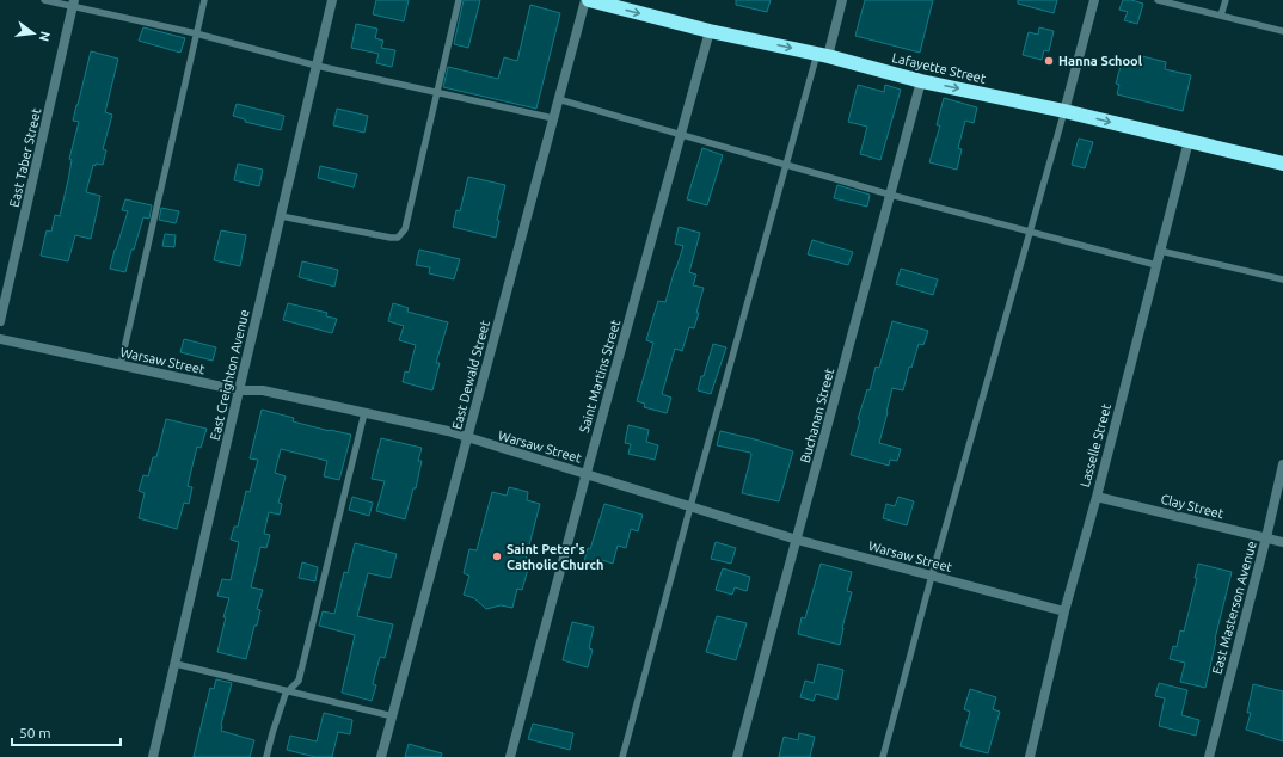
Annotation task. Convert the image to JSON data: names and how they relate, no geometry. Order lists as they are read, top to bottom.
{
  "streets": {
    "highway": ["Lafayette Street"],
    "street": [
      "East Taber Street",
      "Warsaw Street",
      "East Creighton Avenue",
      "East Dewald Street",
      "Saint Martins Street",
      "Buchanan Street",
      "Lasselle Street",
      "Clay Street",
      "East Masterson Avenue"
    ]
  },
  "crossings": [
    ["Lafayette Street", "East Dewald Street"],
    ["Lafayette Street", "Saint Martins Street"],
    ["Lafayette Street", "Buchanan Street"],
    ["Lafayette Street", "Lasselle Street"],
    ["Warsaw Street", "East Creighton Avenue"],
    ["Warsaw Street", "East Dewald Street"],
    ["Warsaw Street", "Saint Martins Street"],
    ["Warsaw Street", "Buchanan Street"],
    ["Warsaw Street", "Lasselle Street"],
    ["Lasselle Street", "Clay Street"],
    ["Clay Street", "East Masterson Avenue"]
  ],
  "one_way": ["Lafayette Street"],
  "places": ["Hanna School", "Saint Peter's Catholic Church"],
  "scale_bar": "50 m",
  "north": "right"
}
